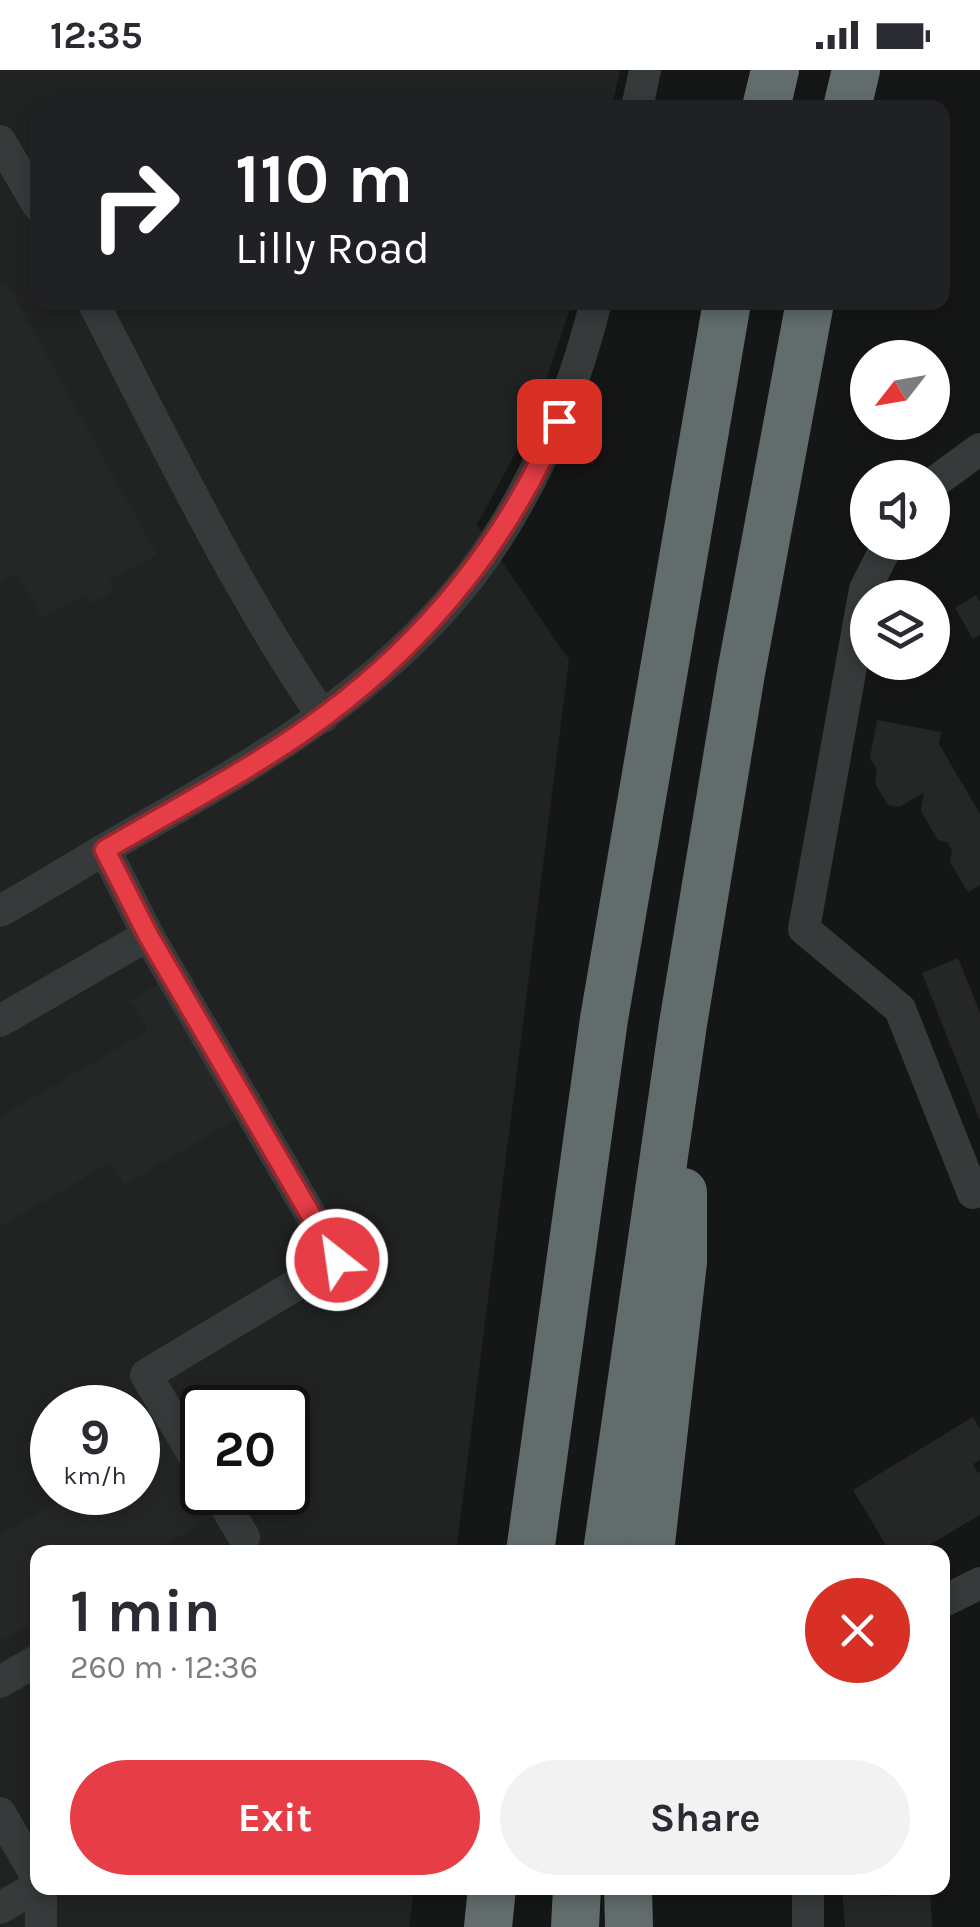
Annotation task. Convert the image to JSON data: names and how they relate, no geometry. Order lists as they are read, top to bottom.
{
  "north": "bottom left",
  "page": {
    "status": "12:35",
    "turn": ["110 m", "Lilly Road"],
    "speed": "9 km/h",
    "limit": "20",
    "heading": ["1 min", "260 m · 12:36"],
    "buttons": ["Exit", "Share"]
  }
}
